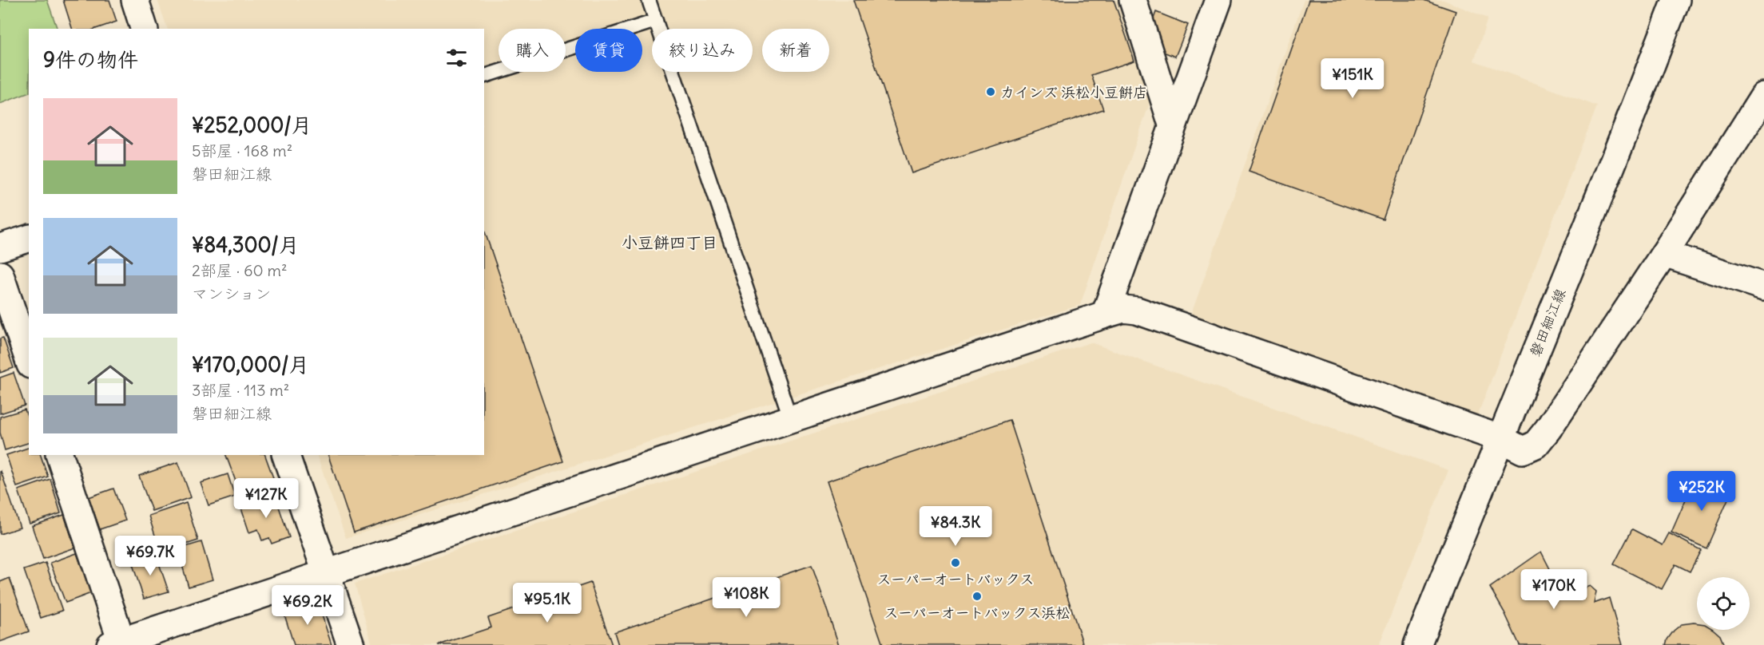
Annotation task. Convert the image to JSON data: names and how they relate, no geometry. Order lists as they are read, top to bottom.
{
  "streets": {
    "street": ["磐田細江線"]
  },
  "districts": ["小豆餅四丁目"],
  "places": ["カインズ 浜松小豆餠店", "スーパーオートバックス", "スーパーオートバックス浜松"],
  "page": {
    "chip": [
      "購入",
      "賃貸",
      "絞り込み",
      "新着"
    ],
    "heading": "9件の物件",
    "price": [
      "¥151K",
      "¥252K",
      "¥127K",
      "¥84.3K",
      "¥69.7K",
      "¥170K",
      "¥108K",
      "¥95.1K",
      "¥69.2K"
    ],
    "list": [
      {
        "name": "¥252,000/月",
        "note": "5部屋 · 168 m² · 磐田細江線"
      },
      {
        "name": "¥84,300/月",
        "note": "2部屋 · 60 m² · マンション"
      },
      {
        "name": "¥170,000/月",
        "note": "3部屋 · 113 m² · 磐田細江線"
      }
    ]
  }
}
